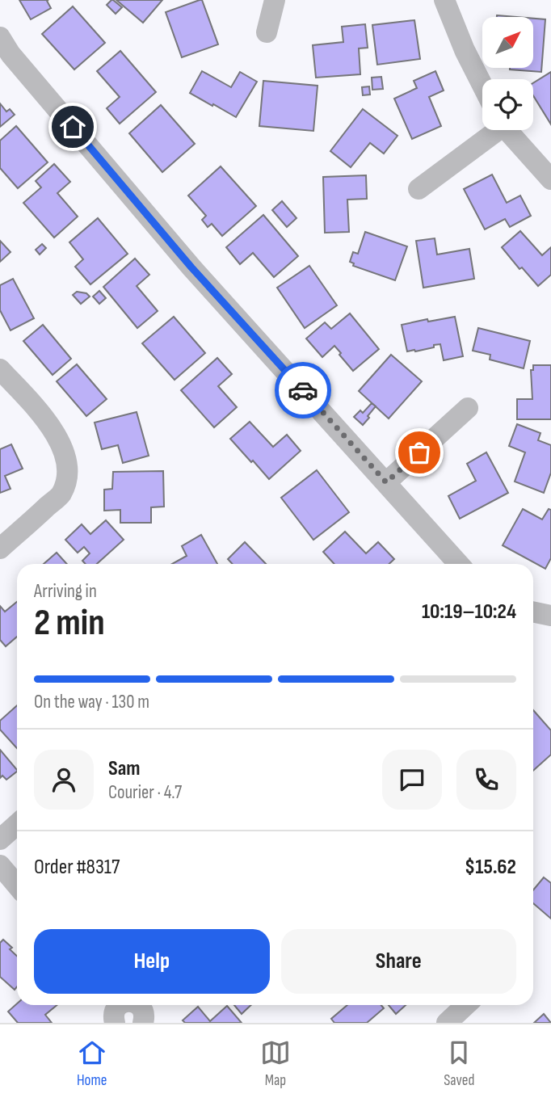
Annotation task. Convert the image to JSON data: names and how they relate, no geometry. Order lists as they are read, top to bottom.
{
  "north": "top right",
  "page": {
    "heading": ["2 min", "Arriving in", "10:19–10:24"],
    "panel": [
      "Sam",
      "Courier · 4.7",
      "Order #8317",
      "$15.62"
    ],
    "bar": "On the way · 130 m",
    "buttons": ["Help", "Share"],
    "tabs": ["Home", "Map", "Saved"]
  }
}
